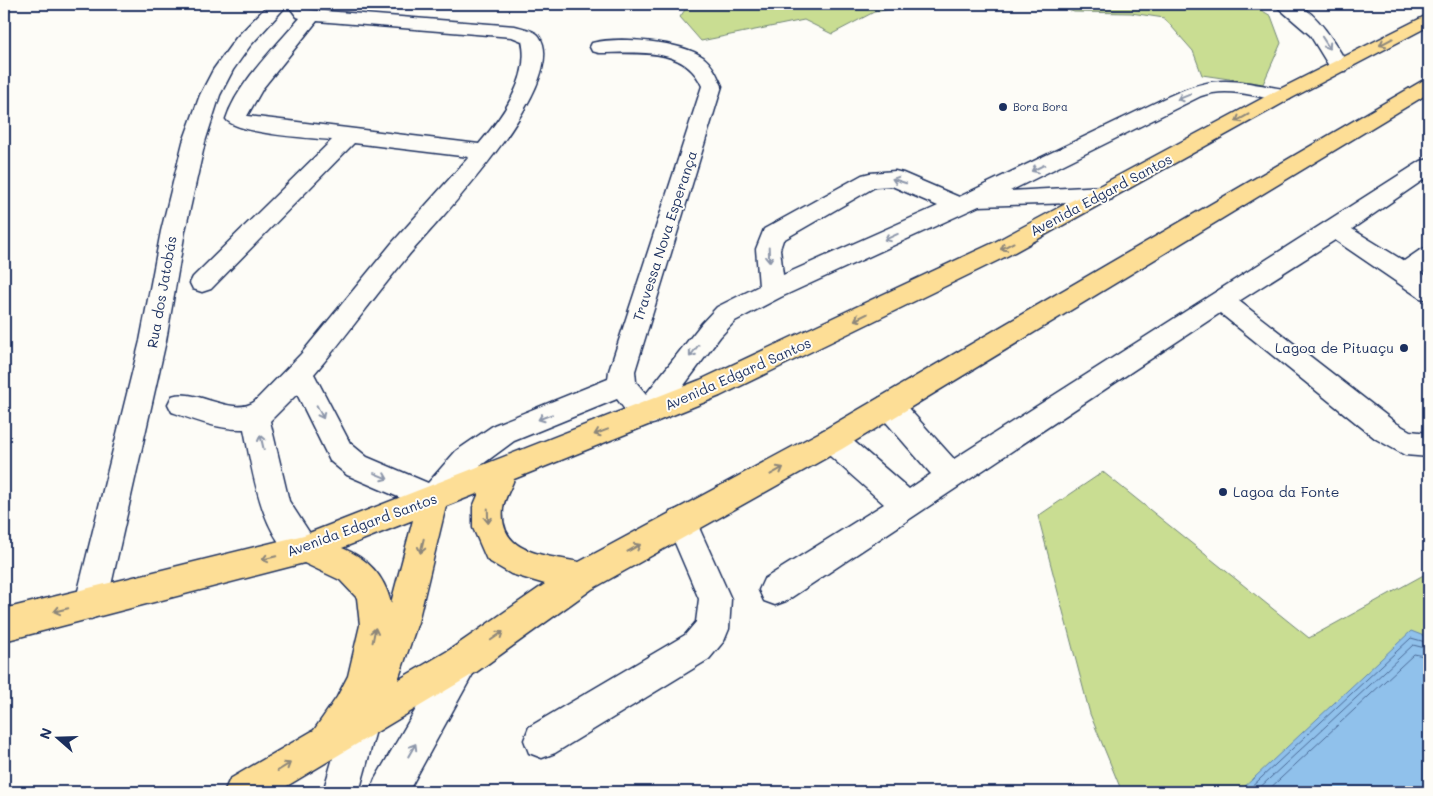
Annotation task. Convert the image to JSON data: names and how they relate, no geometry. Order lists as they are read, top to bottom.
{
  "streets": {
    "main road": ["Avenida Edgard Santos"],
    "street": ["Travessa Nova Esperança", "Rua dos Jatobás"]
  },
  "crossings": [
    ["Avenida Edgard Santos", "Rua dos Jatobás"]
  ],
  "places": ["Bora Bora", "Lagoa de Pituaçu", "Lagoa da Fonte"],
  "north": "left"
}
